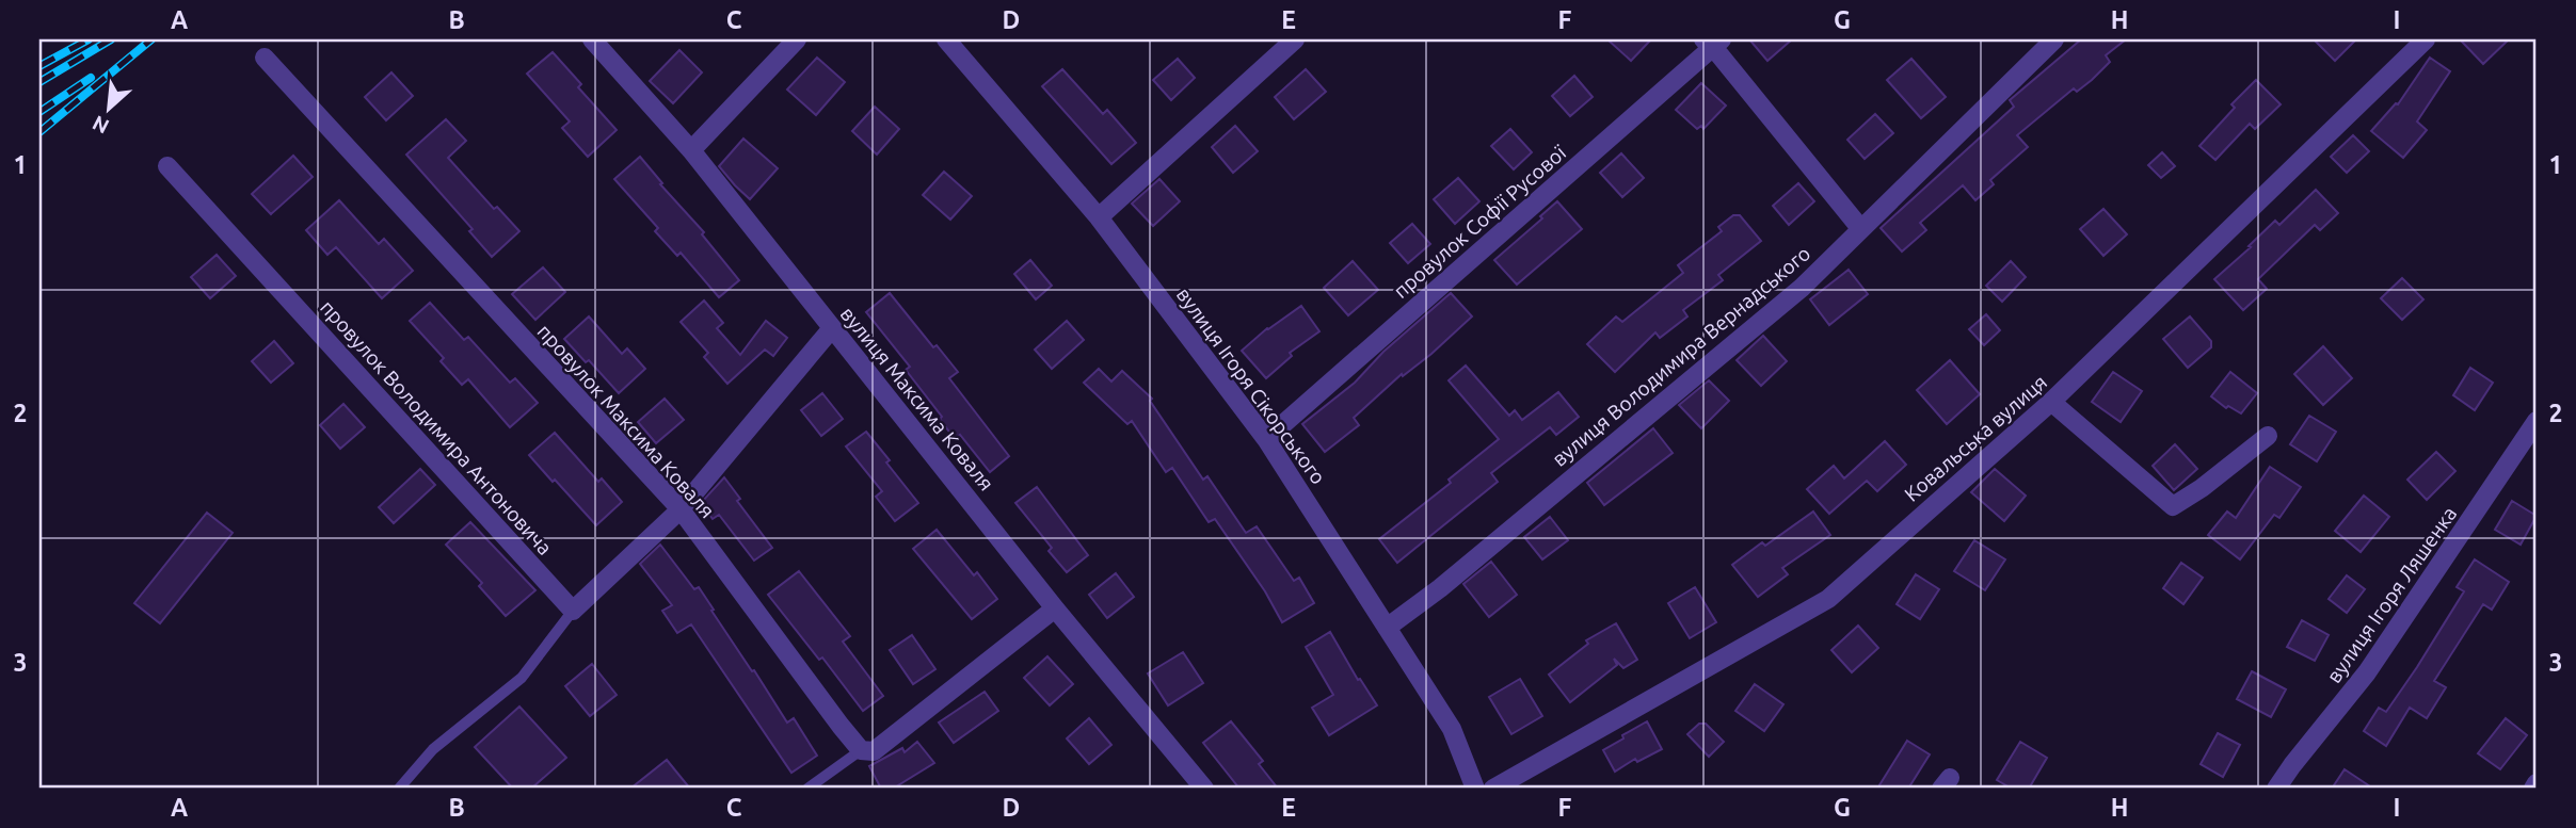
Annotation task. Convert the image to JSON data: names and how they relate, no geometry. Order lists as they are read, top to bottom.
{
  "streets": {
    "street": [
      "провулок Софії Русової",
      "вулиця Володимира Вернадського",
      "вулиця Ігоря Сікорського",
      "вулиця Максима Коваля",
      "провулок Максима Коваля",
      "провулок Володимира Антоновича",
      "Ковальська вулиця",
      "вулиця Ігоря Ляшенка"
    ]
  },
  "crossings": [
    ["провулок Софії Русової", "вулиця Ігоря Сікорського"],
    ["вулиця Володимира Вернадського", "вулиця Ігоря Сікорського"]
  ],
  "north": "bottom left",
  "grid": {
    "columns": [
      "A",
      "B",
      "C",
      "D",
      "E",
      "F",
      "G",
      "H",
      "I"
    ],
    "rows": ["1", "2", "3"]
  }
}
